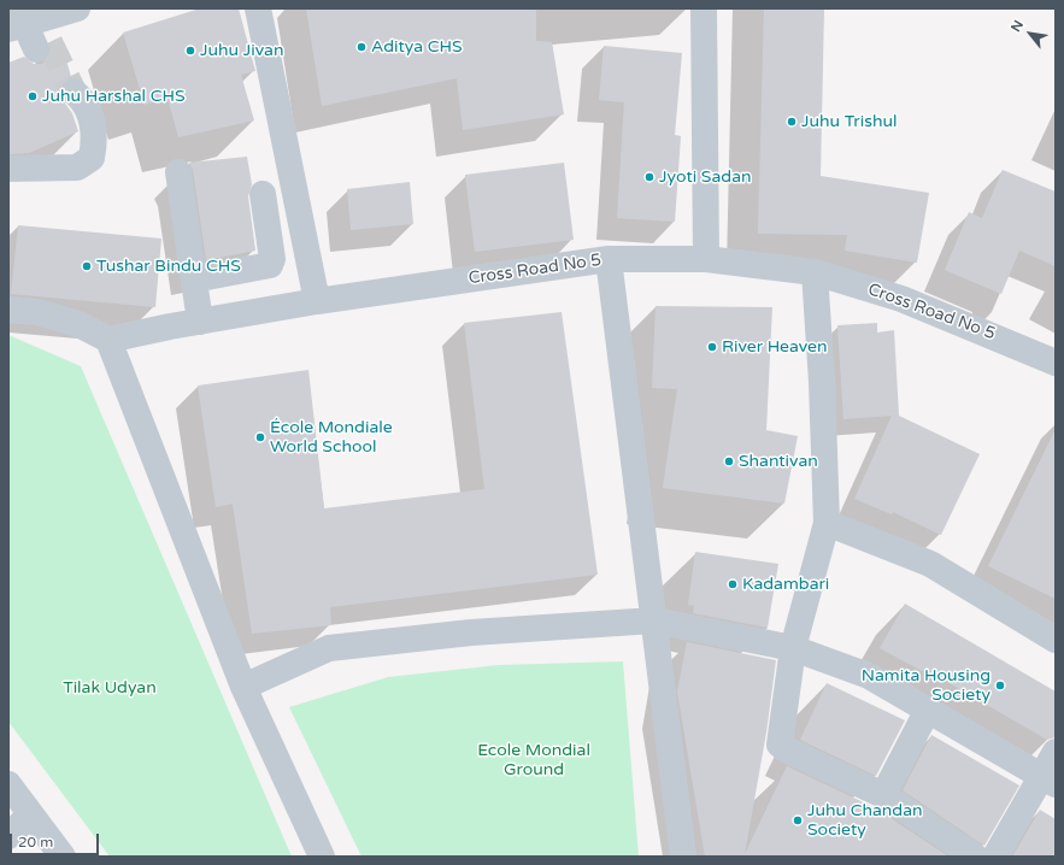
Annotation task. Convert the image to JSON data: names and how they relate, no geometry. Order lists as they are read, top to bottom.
{
  "streets": {
    "street": ["Cross Road No 5"]
  },
  "parks": ["Tilak Udyan", "Ecole Mondial Ground"],
  "places": [
    "Aditya CHS",
    "Juhu Jivan",
    "Juhu Harshal CHS",
    "Juhu Trishul",
    "Jyoti Sadan",
    "Tushar Bindu CHS",
    "River Heaven",
    "École Mondiale World School",
    "Shantivan",
    "Kadambari",
    "Namita Housing Society",
    "Juhu Chandan Society"
  ],
  "scale_bar": "20 m",
  "north": "top left"
}
